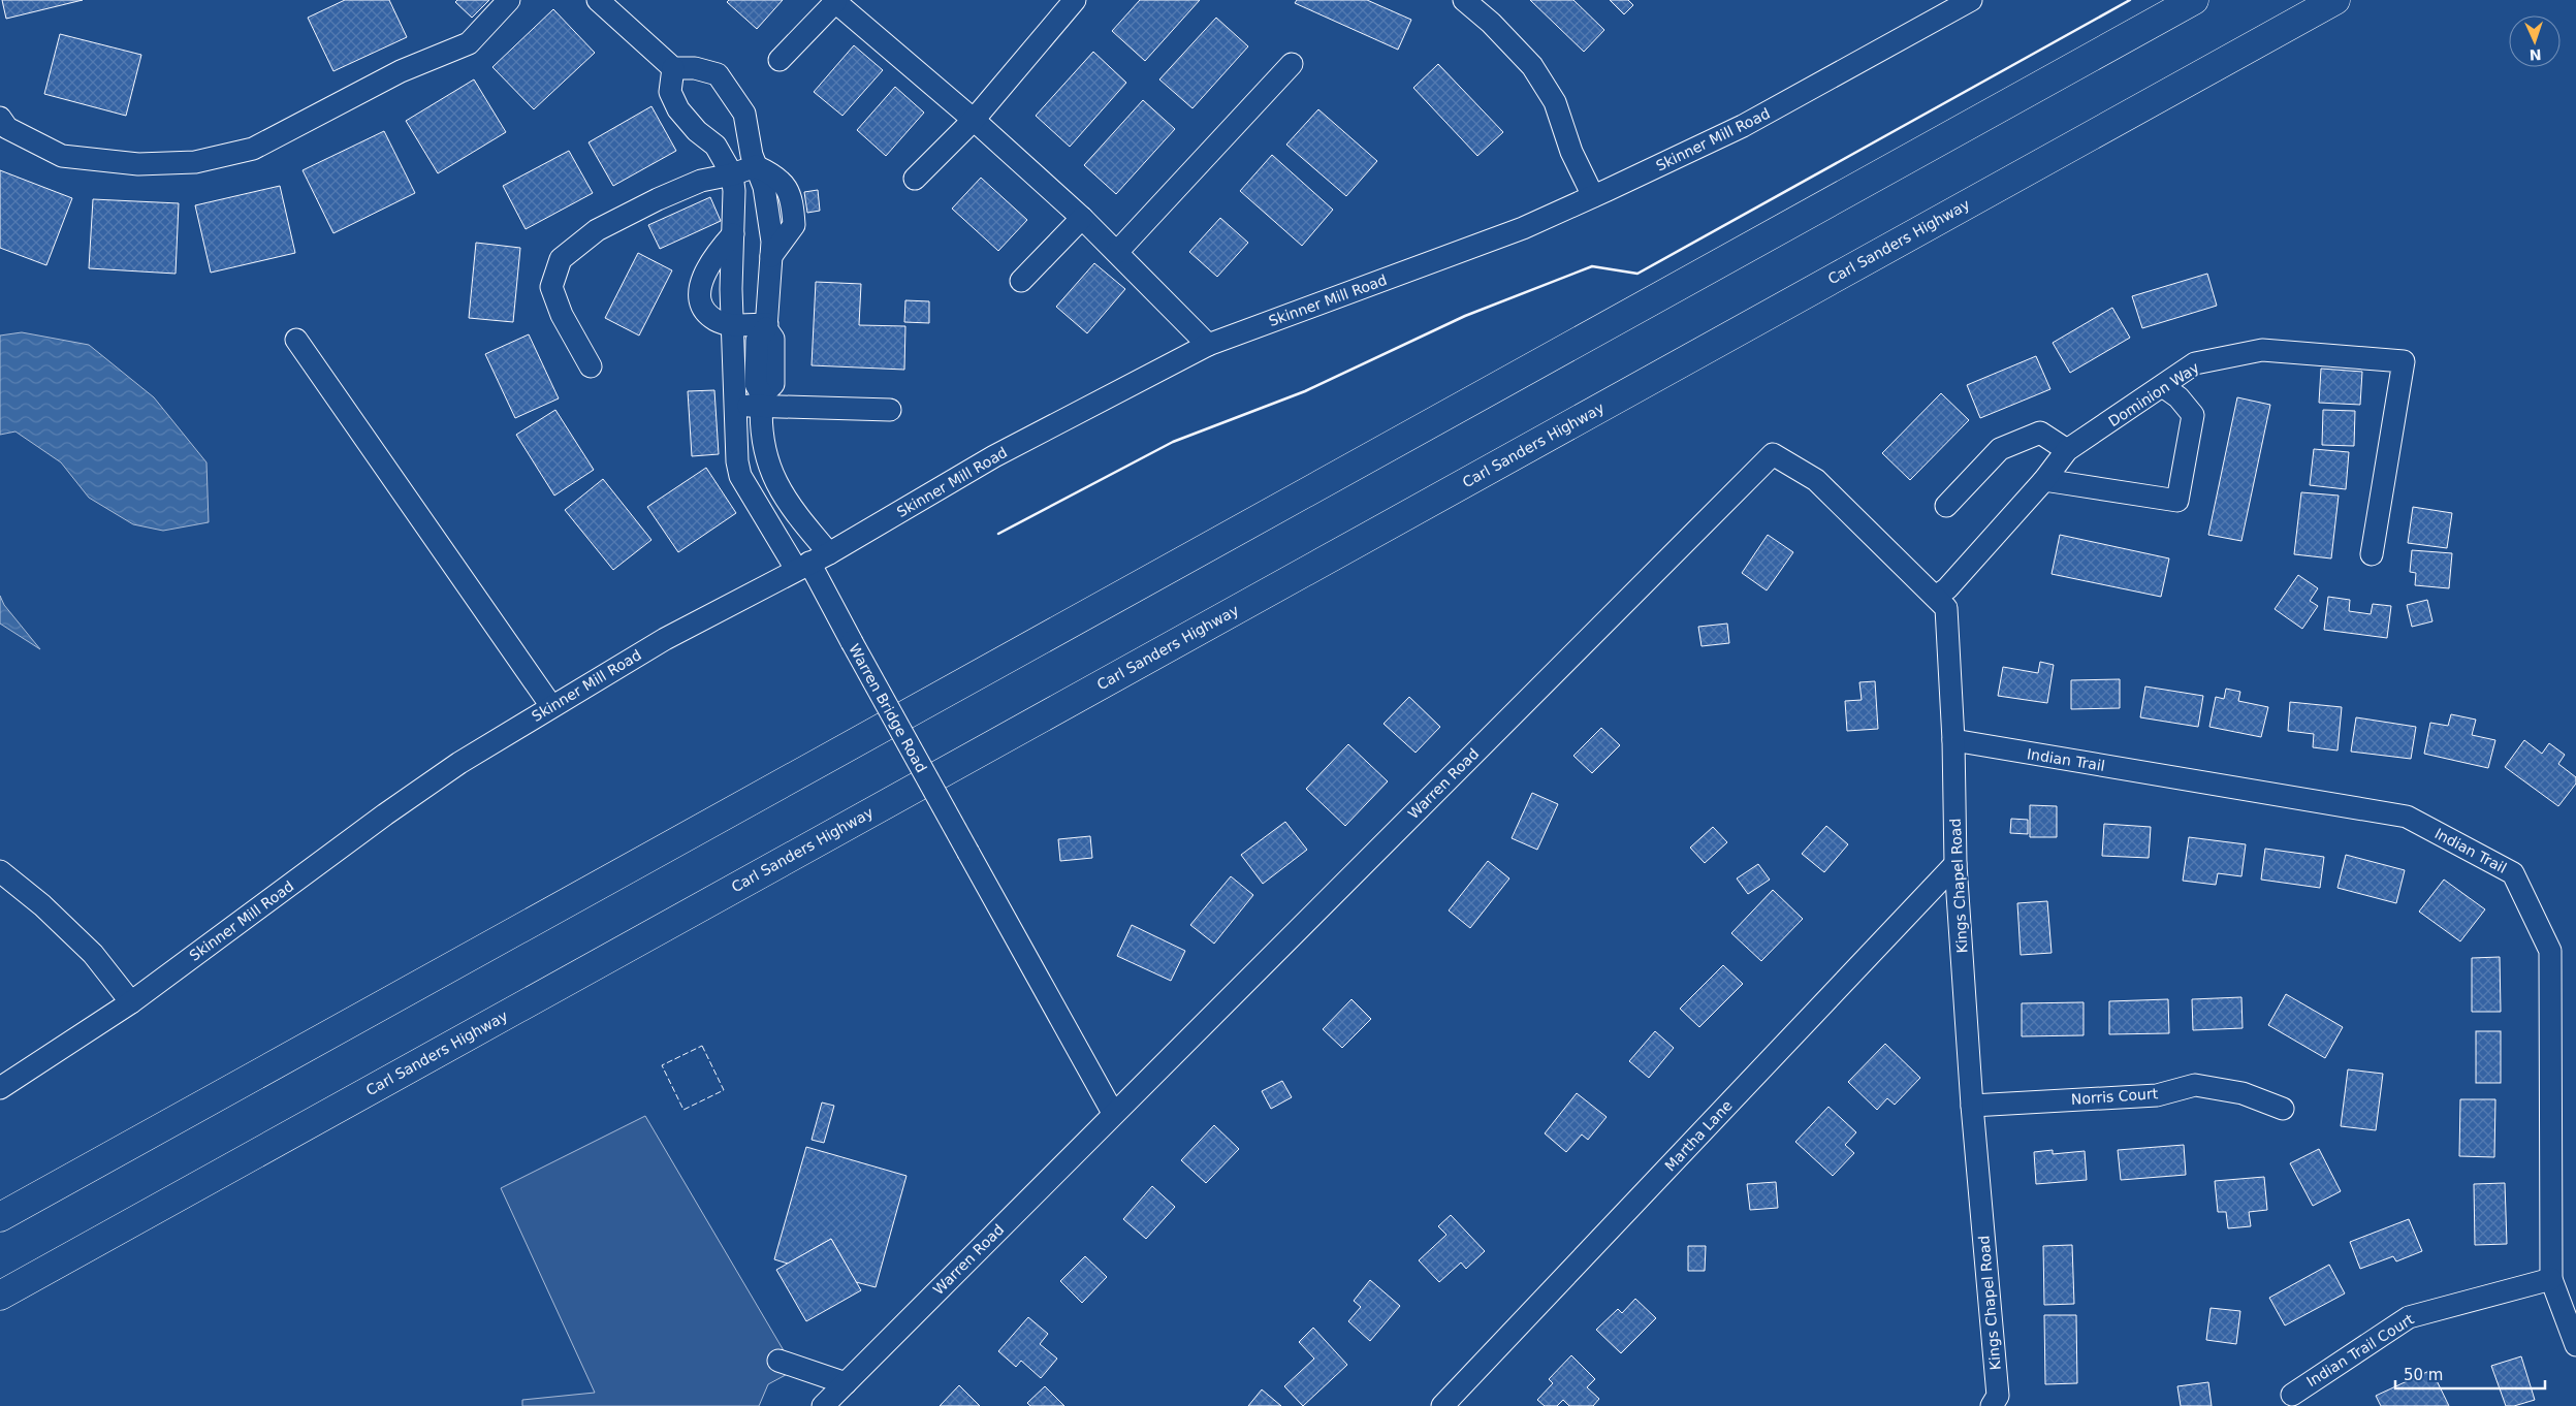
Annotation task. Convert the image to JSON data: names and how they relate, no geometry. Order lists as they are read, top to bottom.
{
  "streets": {
    "highway": ["Carl Sanders Highway"],
    "street": [
      "Skinner Mill Road",
      "Dominion Way",
      "Warren Bridge Road",
      "Indian Trail",
      "Warren Road",
      "Kings Chapel Road",
      "Norris Court",
      "Martha Lane",
      "Indian Trail Court"
    ]
  },
  "crossings": [
    ["Skinner Mill Road", "Warren Bridge Road"],
    ["Dominion Way", "Kings Chapel Road"],
    ["Warren Bridge Road", "Warren Road"],
    ["Indian Trail", "Kings Chapel Road"],
    ["Indian Trail", "Indian Trail Court"],
    ["Warren Road", "Kings Chapel Road"],
    ["Kings Chapel Road", "Norris Court"],
    ["Kings Chapel Road", "Martha Lane"]
  ],
  "scale_bar": "50 m",
  "north": "bottom"
}
